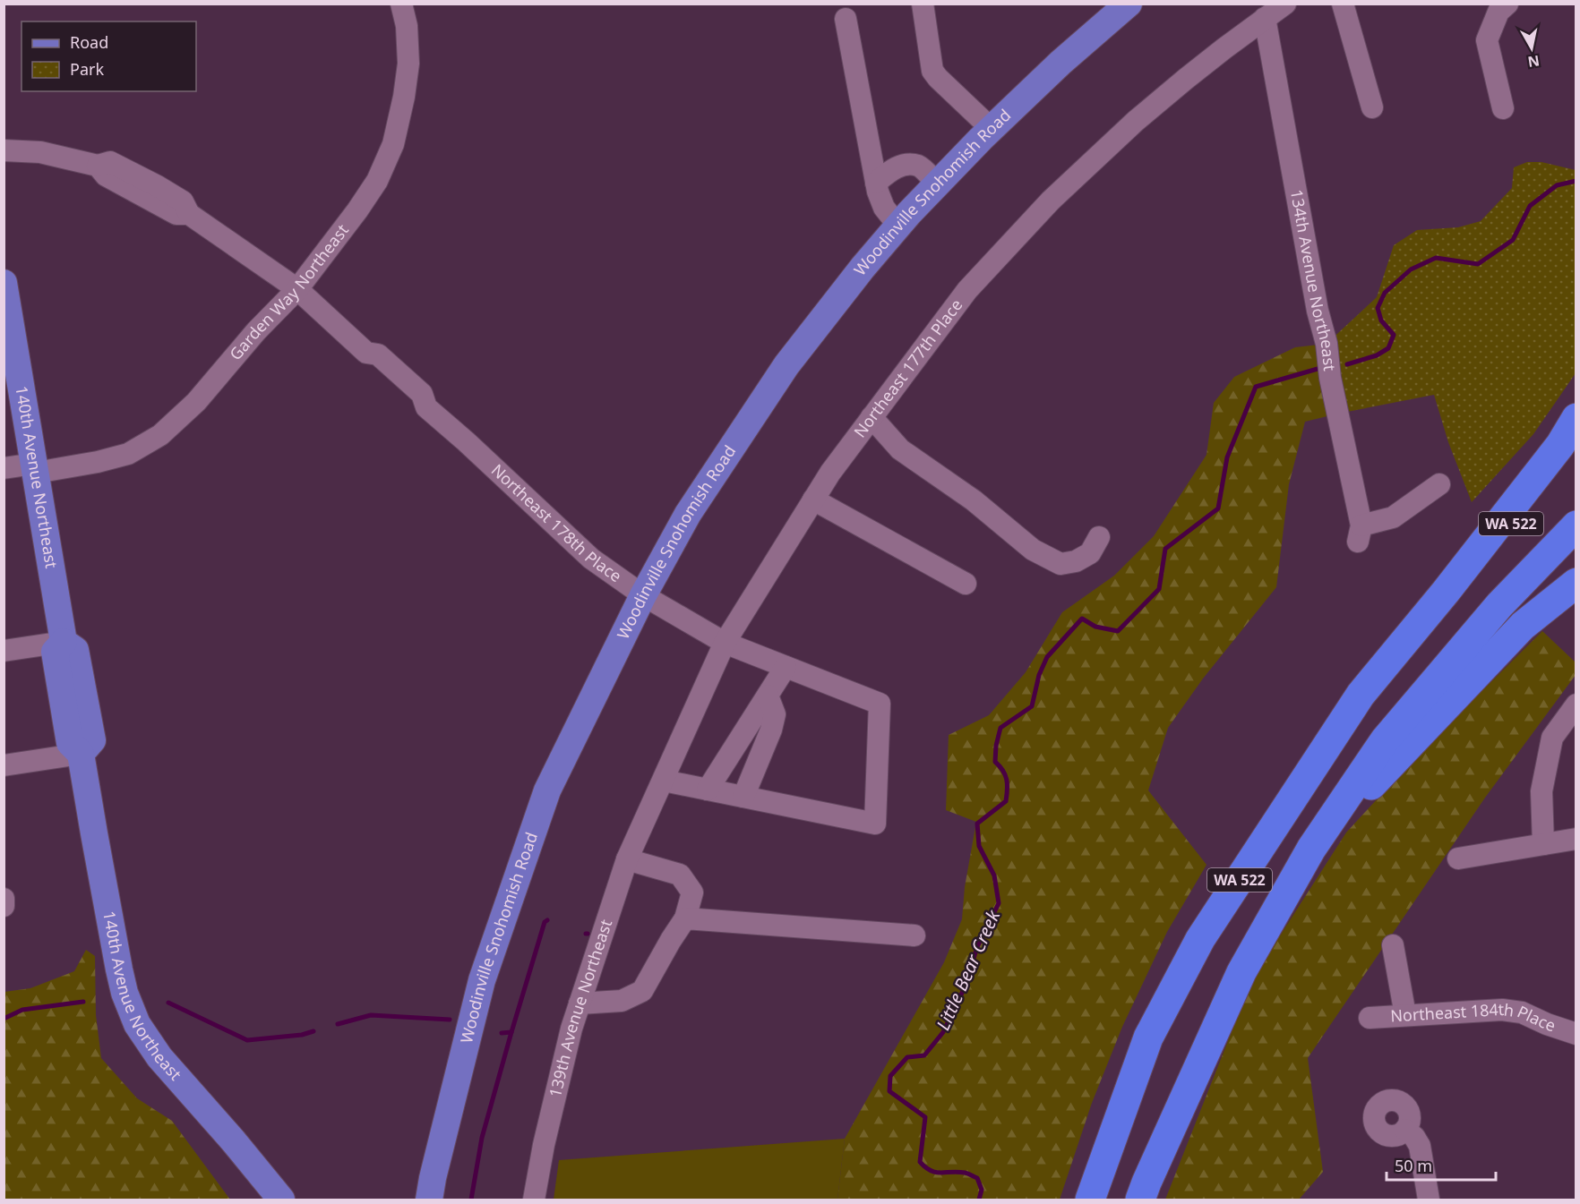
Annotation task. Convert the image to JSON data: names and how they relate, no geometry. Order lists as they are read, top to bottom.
{
  "streets": {
    "highway": ["WA 522"],
    "main road": ["Woodinville Snohomish Road", "140th Avenue Northeast"],
    "street": [
      "134th Avenue Northeast",
      "Garden Way Northeast",
      "Northeast 177th Place",
      "Northeast 178th Place",
      "139th Avenue Northeast",
      "Northeast 184th Place"
    ]
  },
  "crossings": [
    ["Woodinville Snohomish Road", "Northeast 178th Place"],
    ["134th Avenue Northeast", "Northeast 177th Place"],
    ["Garden Way Northeast", "140th Avenue Northeast"],
    ["Garden Way Northeast", "Northeast 178th Place"],
    ["Northeast 177th Place", "Northeast 178th Place"],
    ["Northeast 177th Place", "139th Avenue Northeast"]
  ],
  "water": ["Little Bear Creek"],
  "legend": ["Road", "Park"],
  "scale_bar": "50 m",
  "north": "bottom"
}
